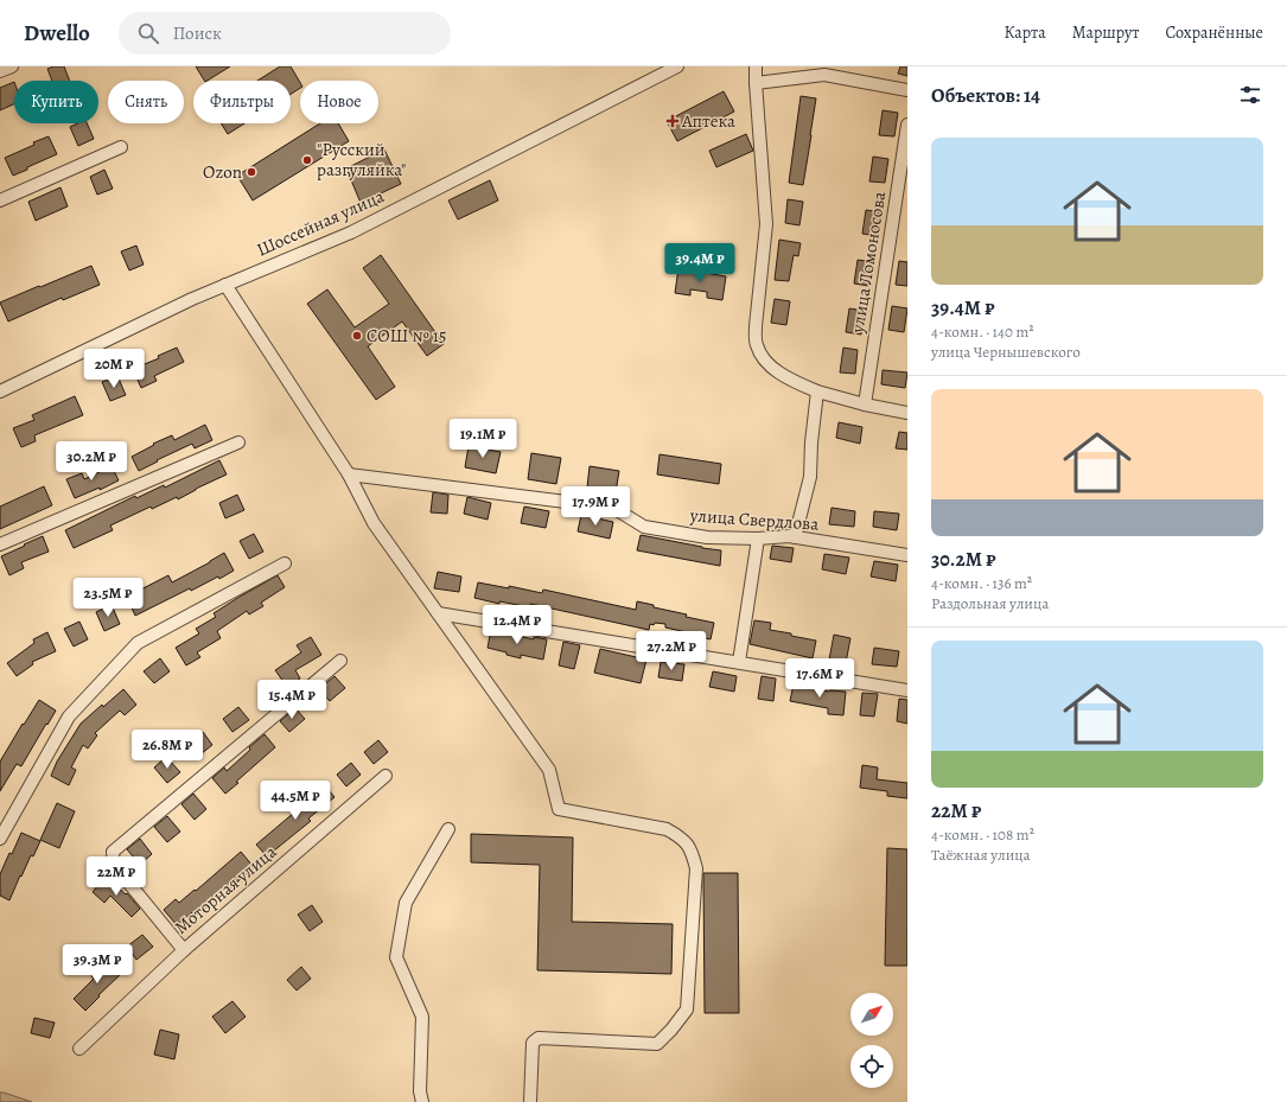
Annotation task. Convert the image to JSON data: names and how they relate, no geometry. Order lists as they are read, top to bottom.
{
  "streets": {
    "street": [
      "Шоссейная улица",
      "улица Ломоносова",
      "улица Свердлова",
      "Моторная улица"
    ]
  },
  "places": {
    "health": ["Аптека"],
    "other": ["\"Русский разгуляйка\"", "Ozon", "СОШ № 15"]
  },
  "north": "top right",
  "page": {
    "header": "Dwello",
    "search": "Поиск",
    "nav": ["Карта", "Маршрут", "Сохранённые"],
    "heading": "Объектов: 14",
    "chip": [
      "Купить",
      "Снять",
      "Фильтры",
      "Новое"
    ],
    "list": [
      {
        "name": "39.4M ₽",
        "note": "4-комн. · 140 m² · улица Чернышевского"
      },
      {
        "name": "30.2M ₽",
        "note": "4-комн. · 136 m² · Раздольная улица"
      },
      {
        "name": "22M ₽",
        "note": "4-комн. · 108 m² · Таёжная улица"
      }
    ],
    "price": [
      "39.4M ₽",
      "20M ₽",
      "19.1M ₽",
      "30.2M ₽",
      "17.9M ₽",
      "23.5M ₽",
      "12.4M ₽",
      "27.2M ₽",
      "17.6M ₽",
      "15.4M ₽",
      "26.8M ₽",
      "44.5M ₽",
      "22M ₽",
      "39.3M ₽"
    ]
  }
}
